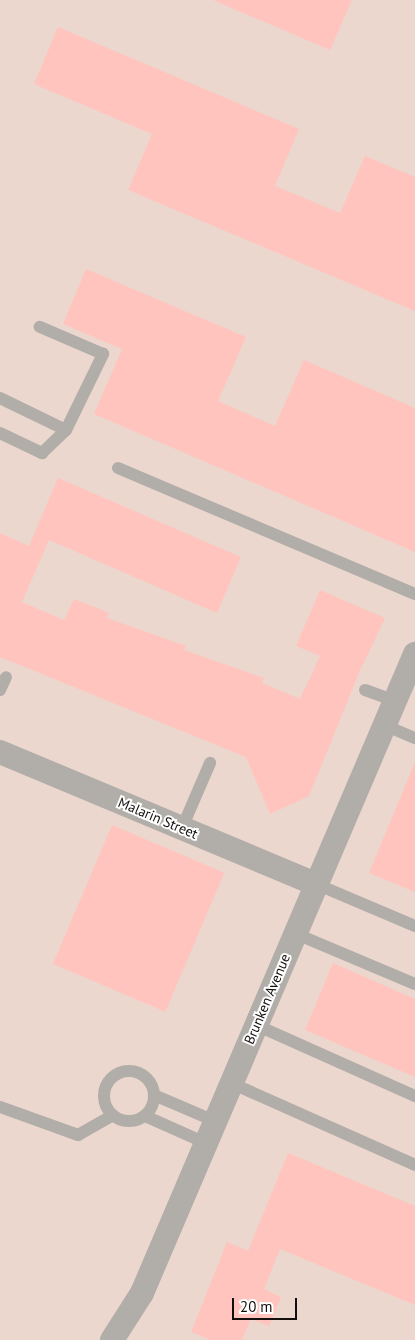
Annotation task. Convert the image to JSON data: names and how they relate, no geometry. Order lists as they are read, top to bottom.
{
  "streets": {
    "street": ["Malarin Street", "Brunken Avenue"]
  },
  "crossings": [
    ["Malarin Street", "Brunken Avenue"]
  ],
  "scale_bar": "20 m"
}
